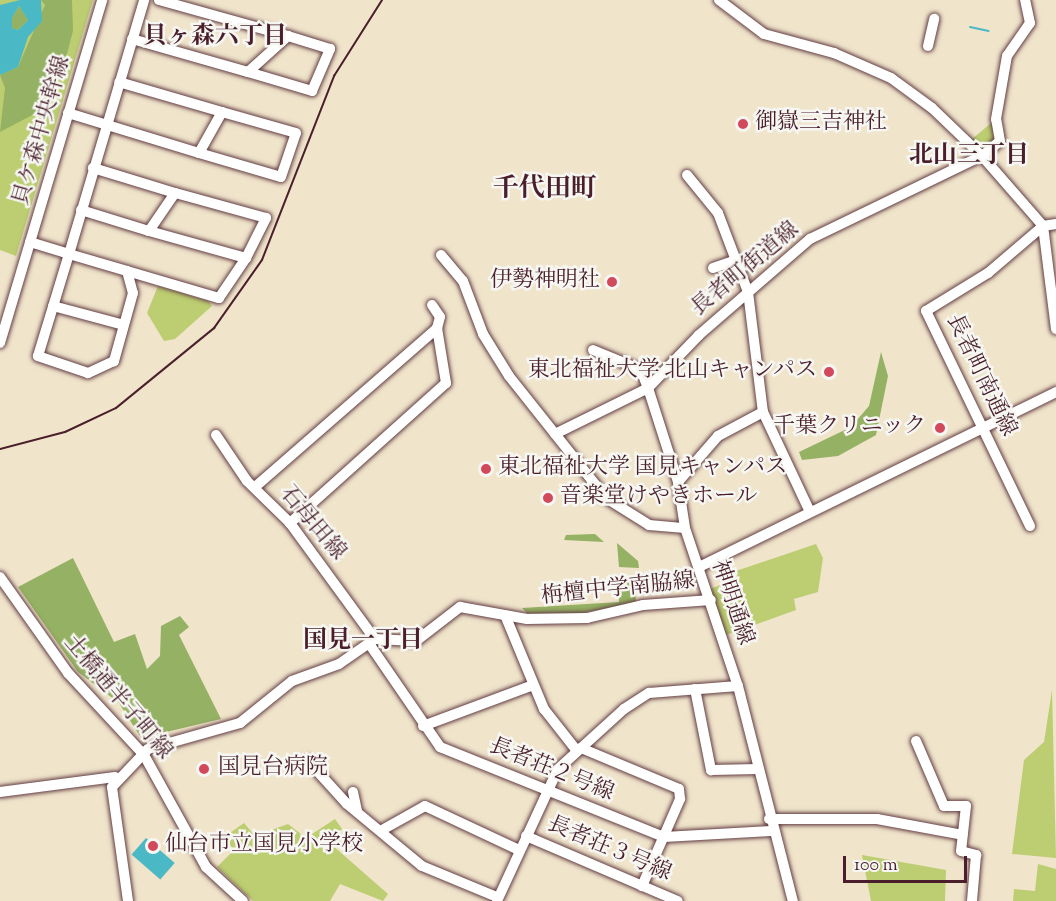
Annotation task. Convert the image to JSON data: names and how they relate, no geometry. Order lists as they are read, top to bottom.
{
  "streets": {
    "street": [
      "貝ケ森中央幹線",
      "長者町街道線",
      "長者町南通線",
      "石母田線",
      "栴檀中学南脇線",
      "神明通線",
      "土橋通半子町線",
      "長者荘２号線",
      "長者荘３号線"
    ]
  },
  "crossings": [
    ["長者町街道線", "神明通線"],
    ["石母田線", "栴檀中学南脇線"],
    ["石母田線", "長者荘２号線"],
    ["栴檀中学南脇線", "神明通線"],
    ["栴檀中学南脇線", "長者荘２号線"],
    ["神明通線", "長者荘２号線"]
  ],
  "districts": [
    "貝ヶ森六丁目",
    "北山三丁目",
    "千代田町",
    "国見一丁目"
  ],
  "places": [
    "御嶽三吉神社",
    "伊勢神明社",
    "東北福祉大学 北山キャンパス",
    "千葉クリニック",
    "東北福祉大学 国見キャンパス",
    "音楽堂けやきホール",
    "国見台病院",
    "仙台市立国見小学校"
  ],
  "scale_bar": "100 m"
}
